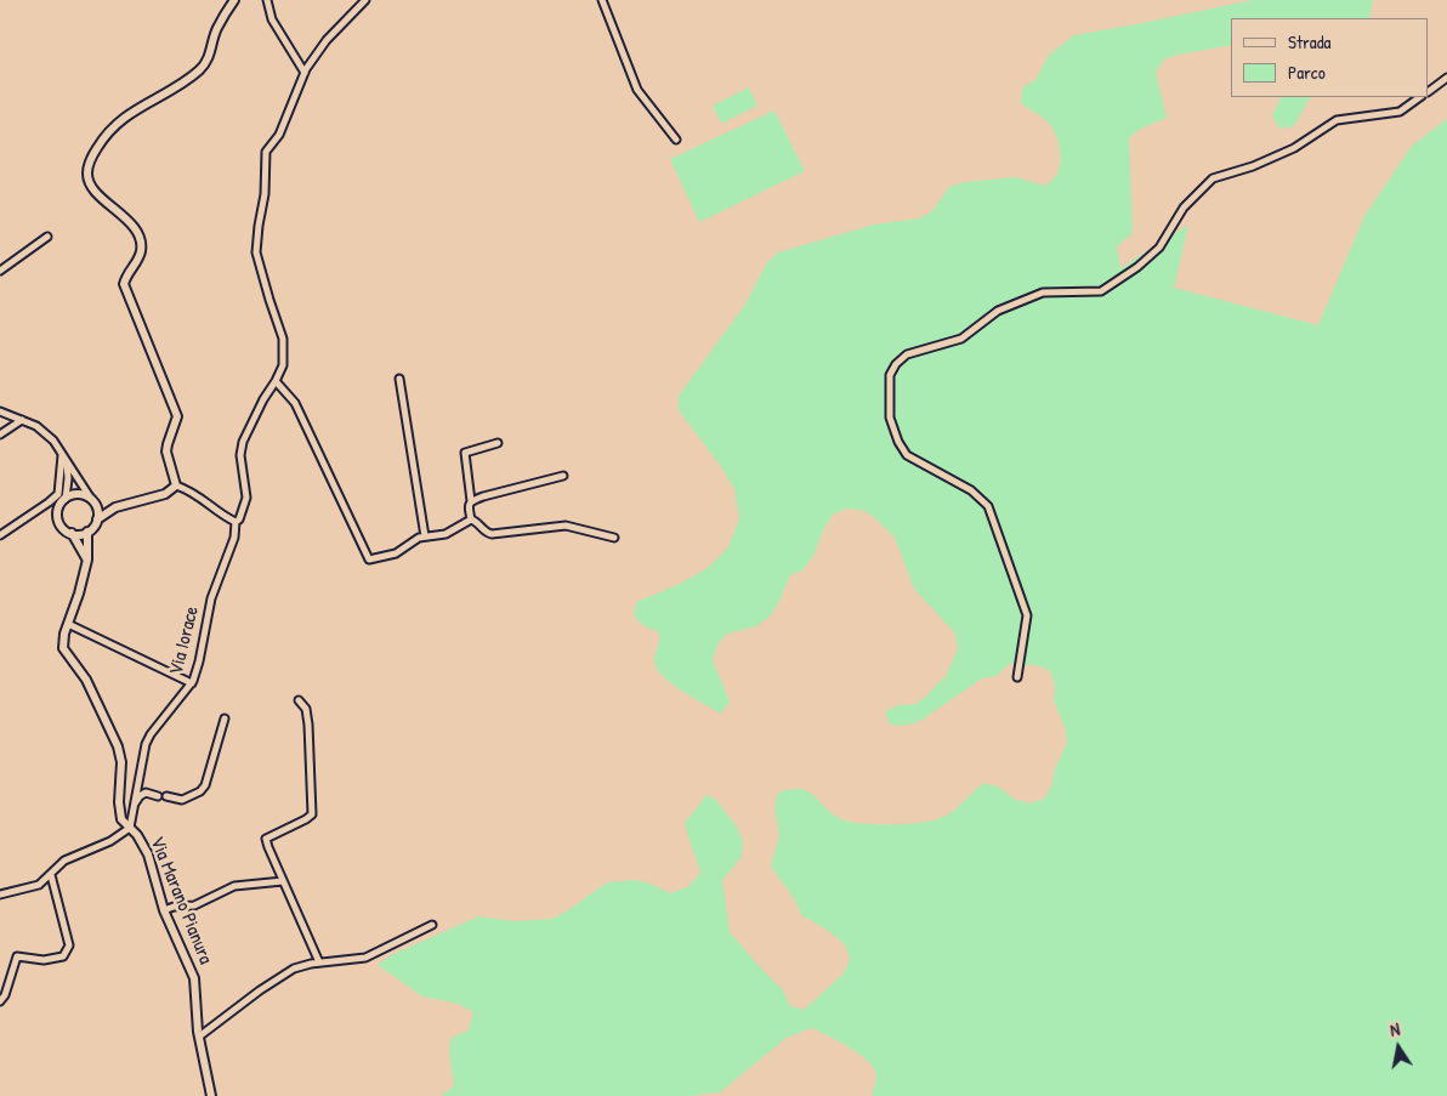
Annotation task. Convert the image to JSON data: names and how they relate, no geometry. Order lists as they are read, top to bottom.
{
  "streets": {
    "street": ["Via Iorace", "Via Marano Pianura"]
  },
  "crossings": [
    ["Via Iorace", "Via Marano Pianura"]
  ],
  "legend": ["Strada", "Parco"],
  "north": "top"
}
